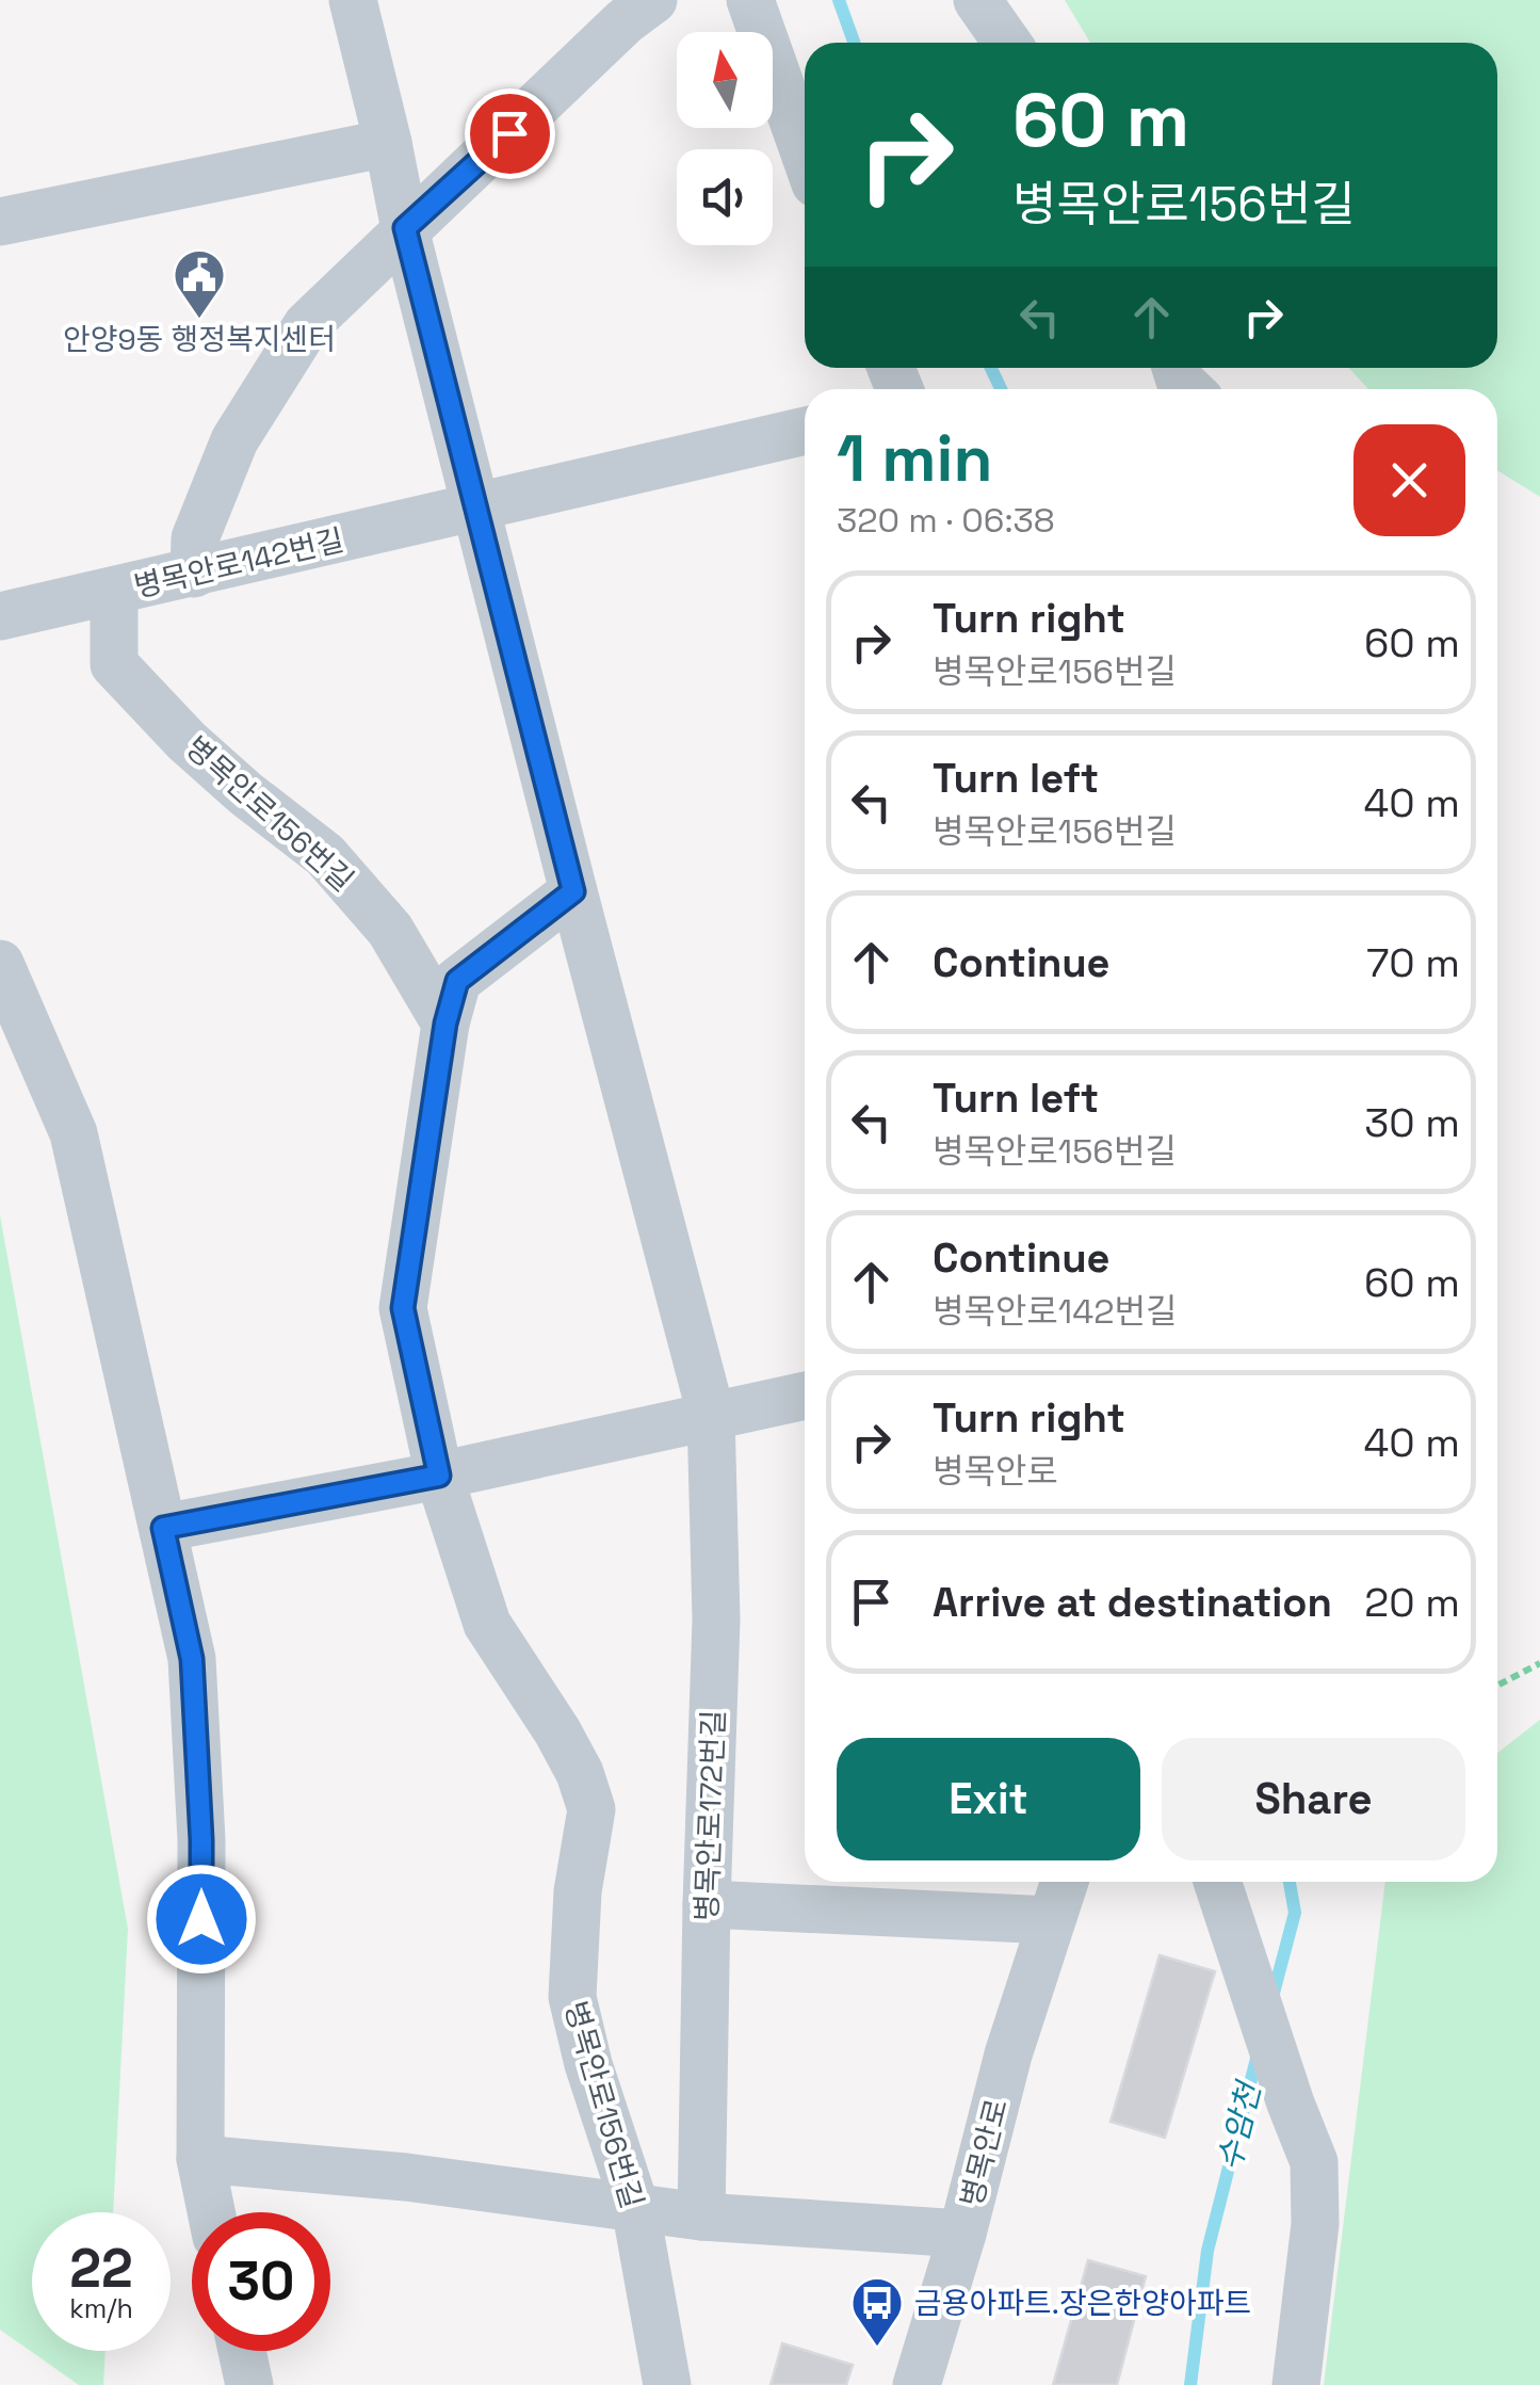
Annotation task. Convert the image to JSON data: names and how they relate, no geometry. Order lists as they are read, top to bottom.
{
  "streets": {
    "street": [
      "병목안로142번길",
      "병목안로156번길",
      "병목안로172번길",
      "병목안로"
    ]
  },
  "crossings": [
    ["병목안로142번길", "병목안로156번길"]
  ],
  "water": ["수암천"],
  "places": {
    "public building": ["안양9동 행정복지센터"],
    "bus stop": ["금용아파트.장은한양아파트"]
  },
  "north": "top",
  "page": {
    "turn": ["60 m", "병목안로156번길"],
    "heading": ["1 min", "320 m · 06:38"],
    "list": [
      {
        "name": "Turn right",
        "note": "병목안로156번길",
        "value": "60 m"
      },
      {
        "name": "Turn left",
        "note": "병목안로156번길",
        "value": "40 m"
      },
      {
        "name": "Continue",
        "value": "70 m"
      },
      {
        "name": "Turn left",
        "note": "병목안로156번길",
        "value": "30 m"
      },
      {
        "name": "Continue",
        "note": "병목안로142번길",
        "value": "60 m"
      },
      {
        "name": "Turn right",
        "note": "병목안로",
        "value": "40 m"
      },
      {
        "name": "Arrive at destination",
        "value": "20 m"
      }
    ],
    "buttons": ["Exit", "Share"],
    "speed": "22 km/h",
    "limit": "30"
  }
}
